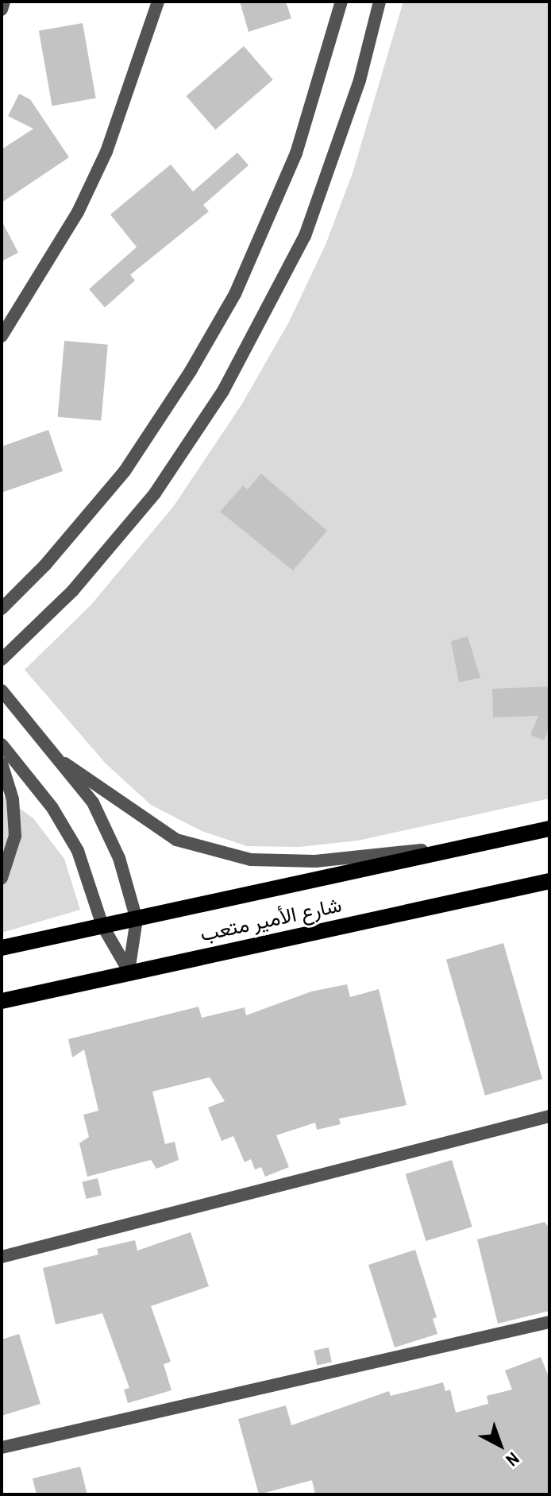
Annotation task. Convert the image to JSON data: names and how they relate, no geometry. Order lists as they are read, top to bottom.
{
  "streets": {
    "main road": ["شارع الأمير متعب"]
  },
  "north": "bottom right"
}
